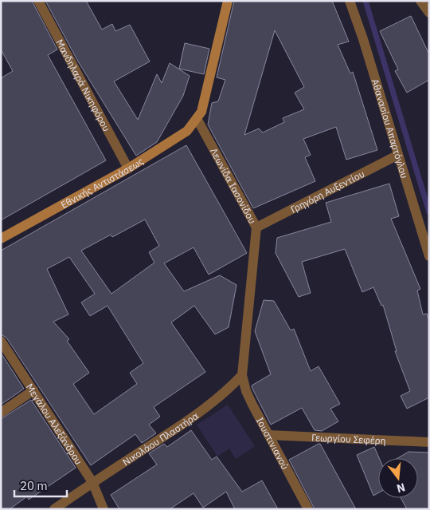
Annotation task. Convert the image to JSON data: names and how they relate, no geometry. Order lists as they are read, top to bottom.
{
  "streets": {
    "main road": ["Εθνικής Αντιστάσεως"],
    "street": [
      "Μανδηλαρά Νικηφόρου",
      "Αθανασίου Απαρτόγλου",
      "Λεωνίδα Ιασονίδου",
      "Γρηγόρη Αυξεντίου",
      "Μεγάλου Αλεξάνδρου",
      "Νικολάου Πλαστήρα",
      "Γεωργίου Σεφέρη",
      "Ιουστινιανού"
    ]
  },
  "crossings": [
    ["Μανδηλαρά Νικηφόρου", "Εθνικής Αντιστάσεως"],
    ["Αθανασίου Απαρτόγλου", "Γρηγόρη Αυξεντίου"],
    ["Εθνικής Αντιστάσεως", "Λεωνίδα Ιασονίδου"],
    ["Λεωνίδα Ιασονίδου", "Γρηγόρη Αυξεντίου"],
    ["Λεωνίδα Ιασονίδου", "Νικολάου Πλαστήρα"],
    ["Λεωνίδα Ιασονίδου", "Ιουστινιανού"],
    ["Μεγάλου Αλεξάνδρου", "Νικολάου Πλαστήρα"],
    ["Νικολάου Πλαστήρα", "Ιουστινιανού"],
    ["Γεωργίου Σεφέρη", "Ιουστινιανού"]
  ],
  "scale_bar": "20 m",
  "north": "bottom"
}
